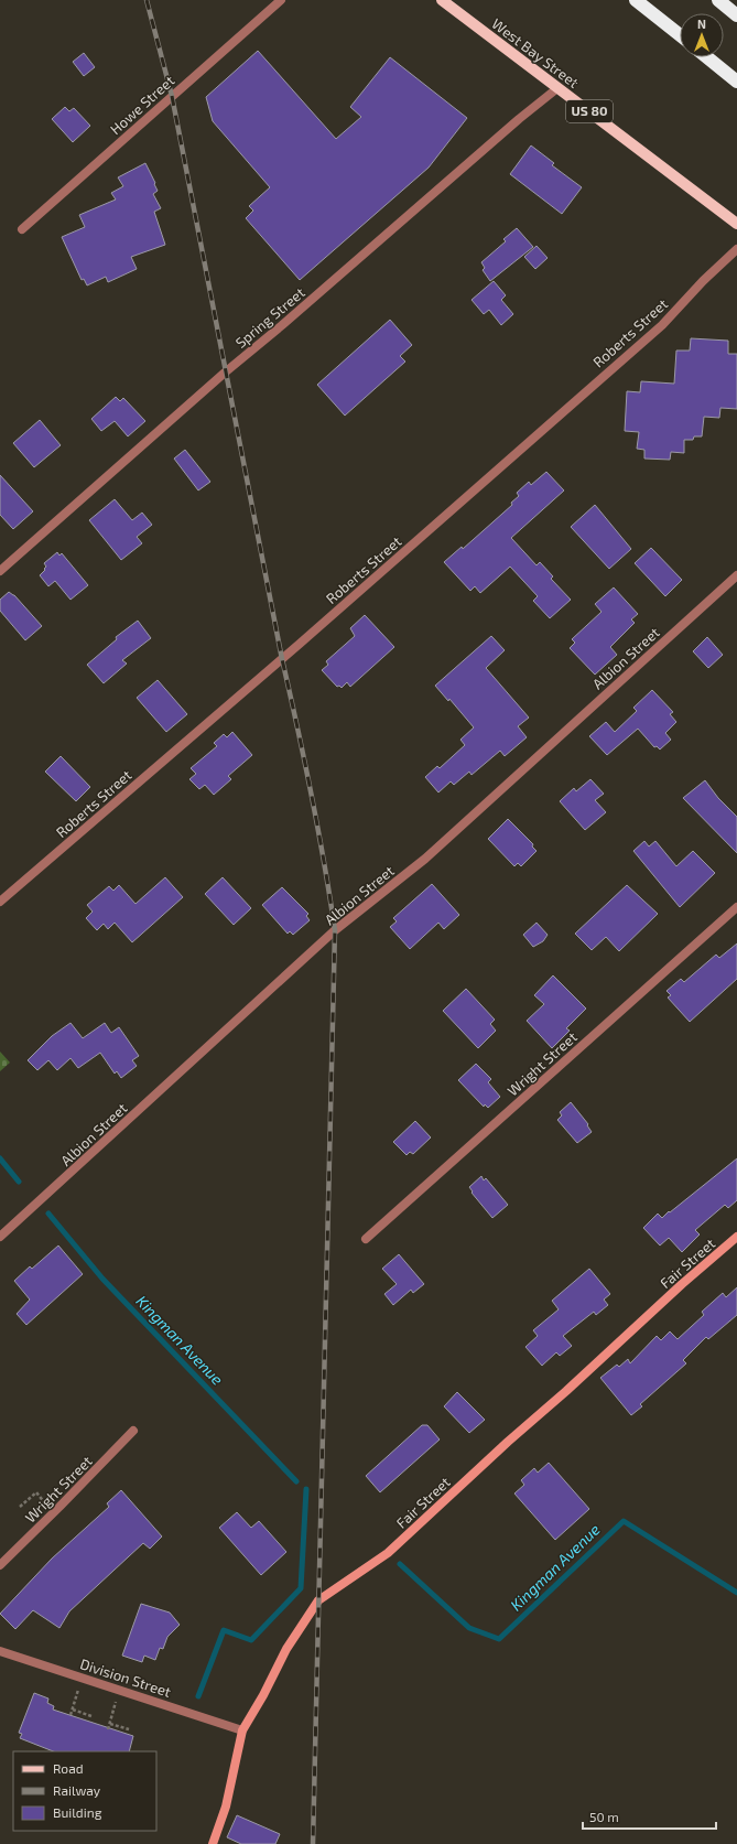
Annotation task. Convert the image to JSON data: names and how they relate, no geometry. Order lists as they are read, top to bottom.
{
  "streets": {
    "main road": ["West Bay Street", "US 80"],
    "street": [
      "Howe Street",
      "Spring Street",
      "Roberts Street",
      "Albion Street",
      "Wright Street",
      "Fair Street",
      "Division Street"
    ]
  },
  "crossings": [
    ["West Bay Street", "Spring Street"],
    ["Fair Street", "Division Street"]
  ],
  "water": ["Kingman Avenue"],
  "legend": ["Road", "Railway", "Building"],
  "scale_bar": "50 m",
  "north": "top"
}
